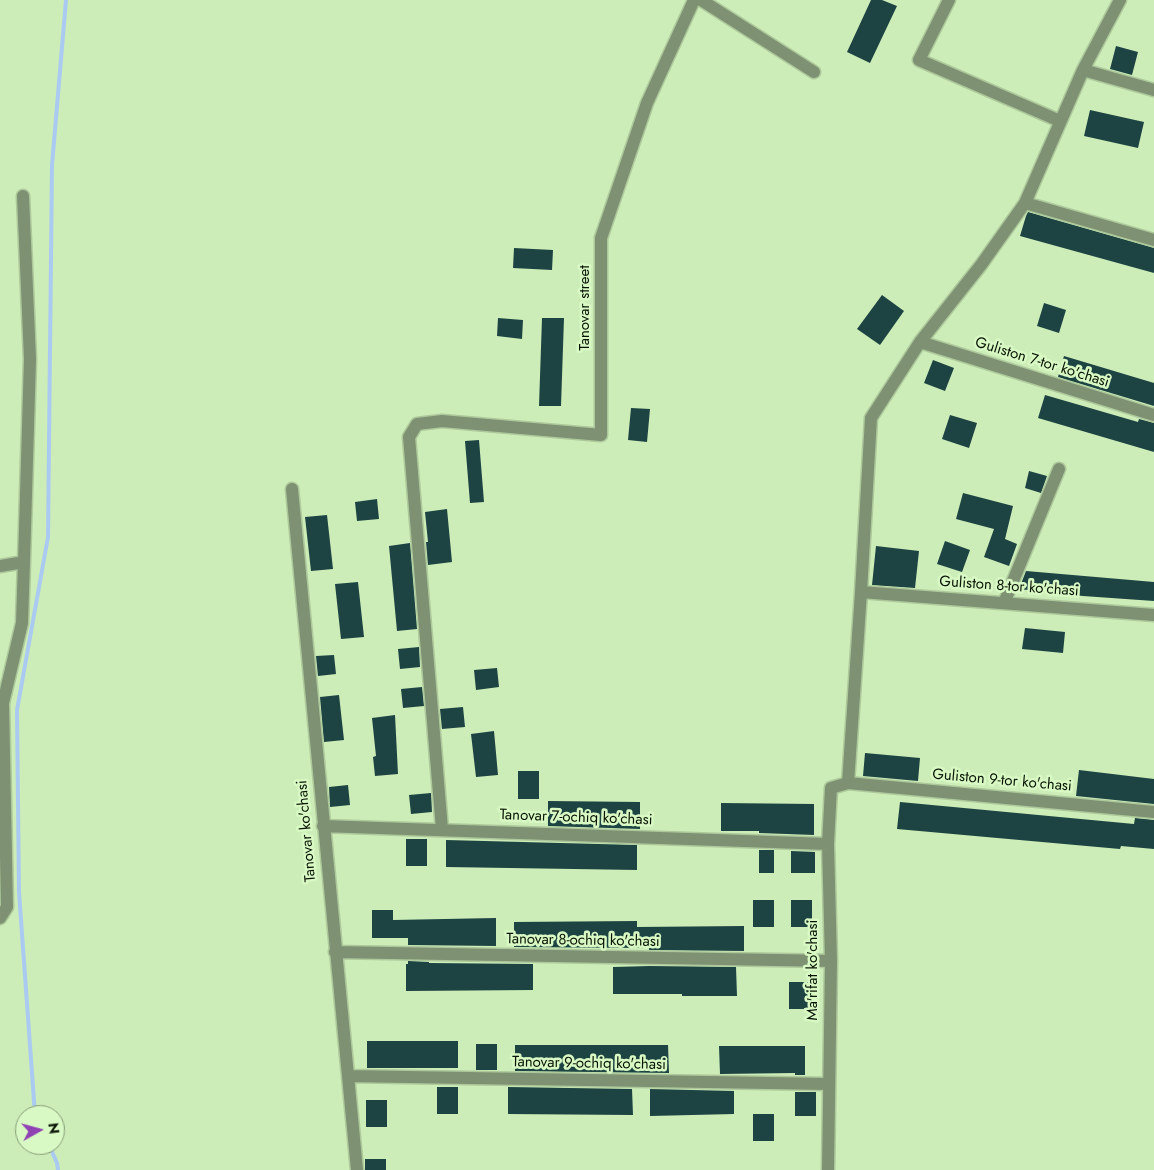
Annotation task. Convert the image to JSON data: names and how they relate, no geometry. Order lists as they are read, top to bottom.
{
  "streets": {
    "street": [
      "Tanovar street",
      "Guliston 7-tor ko'chasi",
      "Guliston 8-tor ko'chasi",
      "Guliston 9-tor ko'chasi",
      "Tanovar 7-ochiq ko'chasi",
      "Tanovar ko'chasi",
      "Tanovar 8-ochiq ko'chasi",
      "Ma'rifat ko'chasi",
      "Tanovar 9-ochiq ko'chasi"
    ]
  },
  "crossings": [
    ["Tanovar street", "Tanovar 7-ochiq ko'chasi"],
    ["Guliston 9-tor ko'chasi", "Ma'rifat ko'chasi"],
    ["Tanovar 7-ochiq ko'chasi", "Tanovar ko'chasi"],
    ["Tanovar 7-ochiq ko'chasi", "Ma'rifat ko'chasi"],
    ["Tanovar ko'chasi", "Tanovar 8-ochiq ko'chasi"],
    ["Tanovar ko'chasi", "Tanovar 9-ochiq ko'chasi"],
    ["Tanovar 8-ochiq ko'chasi", "Ma'rifat ko'chasi"],
    ["Ma'rifat ko'chasi", "Tanovar 9-ochiq ko'chasi"]
  ],
  "north": "right"
}
